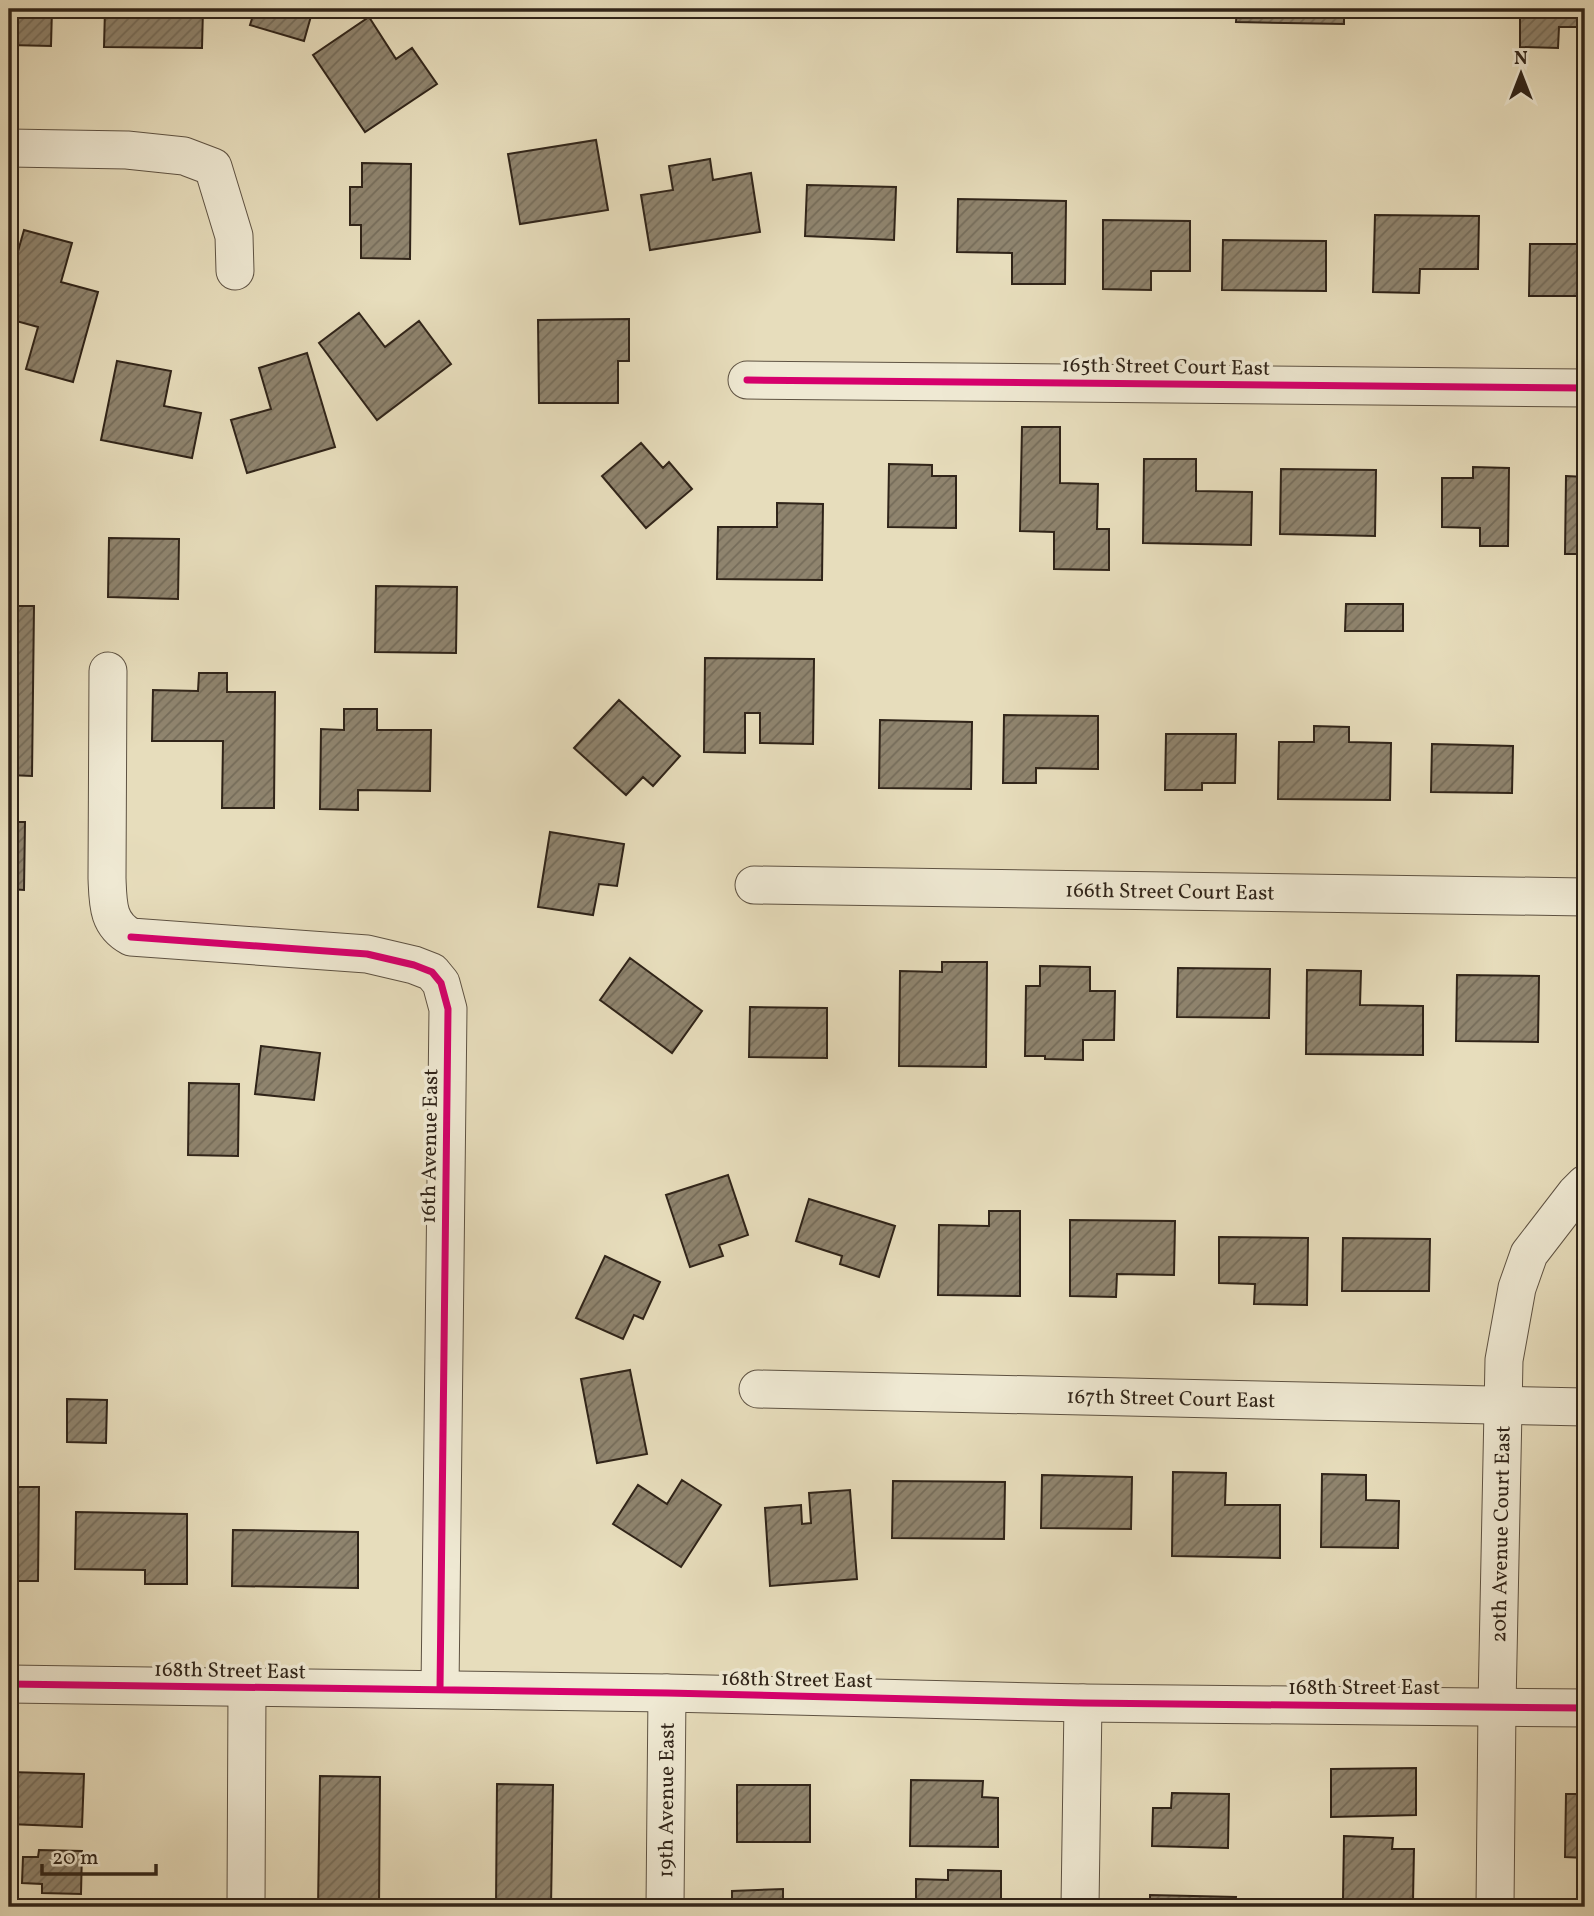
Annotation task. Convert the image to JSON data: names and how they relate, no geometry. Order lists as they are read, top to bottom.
{
  "streets": {
    "street": [
      "165th Street Court East",
      "166th Street Court East",
      "16th Avenue East",
      "167th Street Court East",
      "20th Avenue Court East",
      "168th Street East",
      "19th Avenue East"
    ]
  },
  "crossings": [
    ["16th Avenue East", "168th Street East"],
    ["167th Street Court East", "20th Avenue Court East"],
    ["20th Avenue Court East", "168th Street East"],
    ["168th Street East", "19th Avenue East"]
  ],
  "scale_bar": "20 m",
  "north": "top"
}
